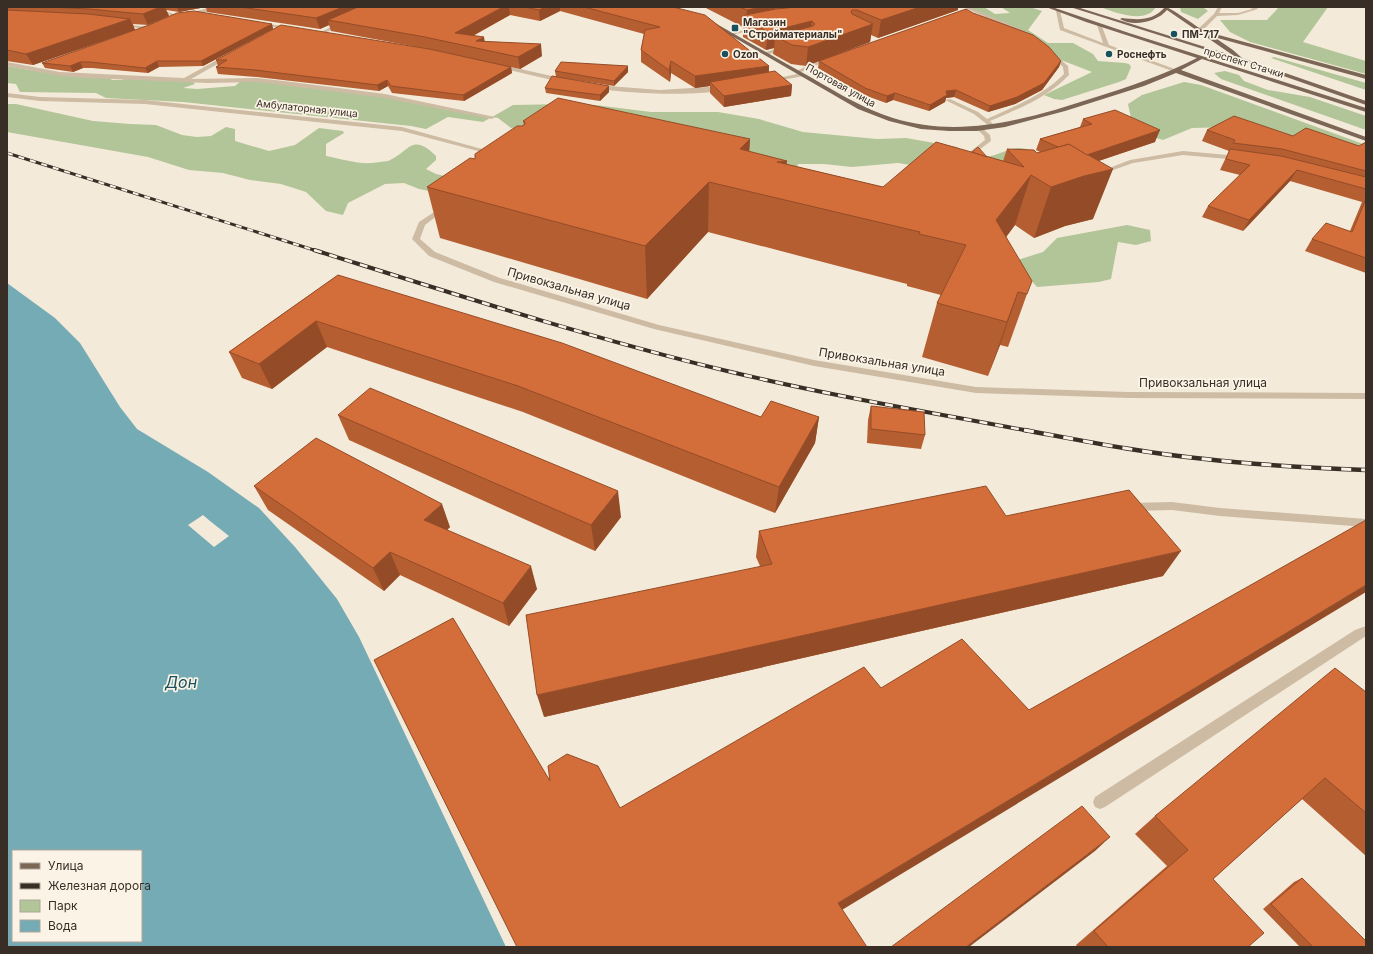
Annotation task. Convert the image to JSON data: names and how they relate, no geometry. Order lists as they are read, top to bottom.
{
  "streets": {
    "main road": ["проспект Стачки", "Портовая улица"],
    "street": ["Амбулаторная улица", "Привокзальная улица"]
  },
  "crossings": [
    ["проспект Стачки", "Портовая улица"]
  ],
  "water": ["Дон"],
  "places": {
    "transit": ["Магазин \"Стройматериалы\""],
    "other": ["ПМ-717", "Ozon", "Роснефть"]
  },
  "legend": [
    "Улица",
    "Железная дорога",
    "Парк",
    "Вода"
  ]
}
